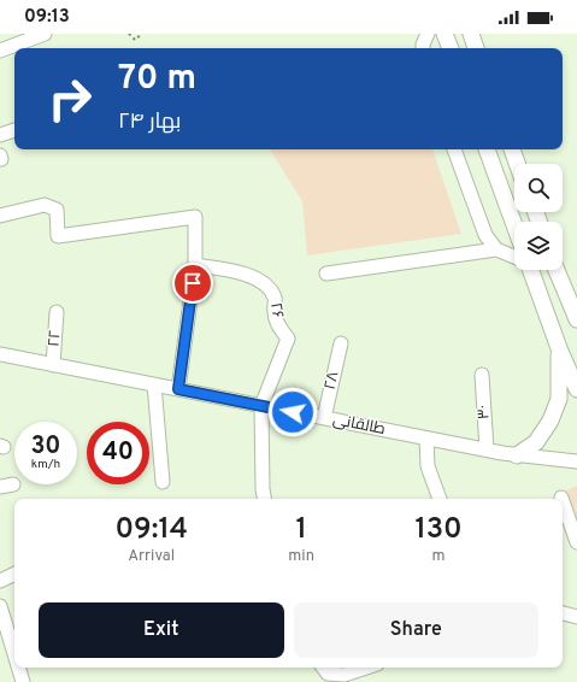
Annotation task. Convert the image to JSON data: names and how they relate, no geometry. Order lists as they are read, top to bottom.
{
  "streets": {
    "street": [
      "۲۶",
      "۲۲",
      "۲۸",
      "۳۰",
      "طالقانی"
    ]
  },
  "crossings": [
    ["۲۶", "طالقانی"],
    ["۲۲", "طالقانی"],
    ["۲۸", "طالقانی"],
    ["۳۰", "طالقانی"]
  ],
  "page": {
    "status": "09:13",
    "turn": ["70 m", "بهار ۲۴"],
    "speed": "30 km/h",
    "limit": "40",
    "eta": [
      "09:14",
      "Arrival",
      "1",
      "min",
      "130",
      "m"
    ],
    "buttons": ["Exit", "Share"]
  }
}
